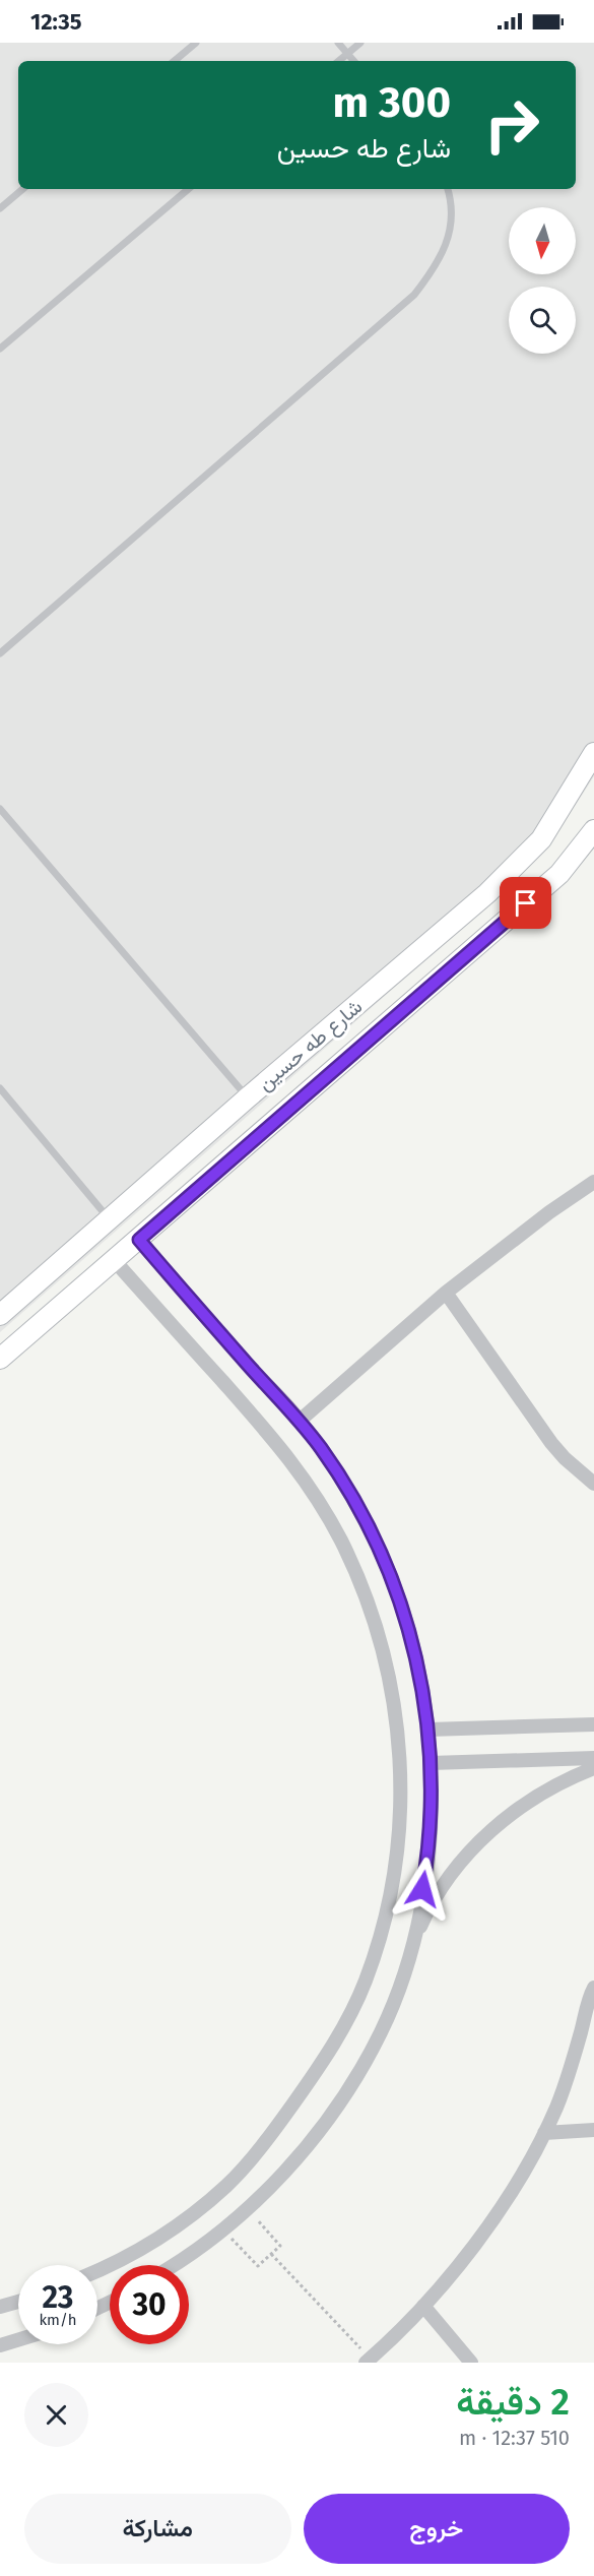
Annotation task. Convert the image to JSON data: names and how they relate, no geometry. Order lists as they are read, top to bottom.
{
  "streets": {
    "main road": ["شارع طه حسين"]
  },
  "north": "bottom",
  "page": {
    "status": "12:35",
    "turn": ["300 m", "شارع طه حسين"],
    "speed": "23 km/h",
    "limit": "30",
    "heading": ["2 دقيقة", "510 m · 12:37"],
    "buttons": ["خروج", "مشاركة"]
  }
}
